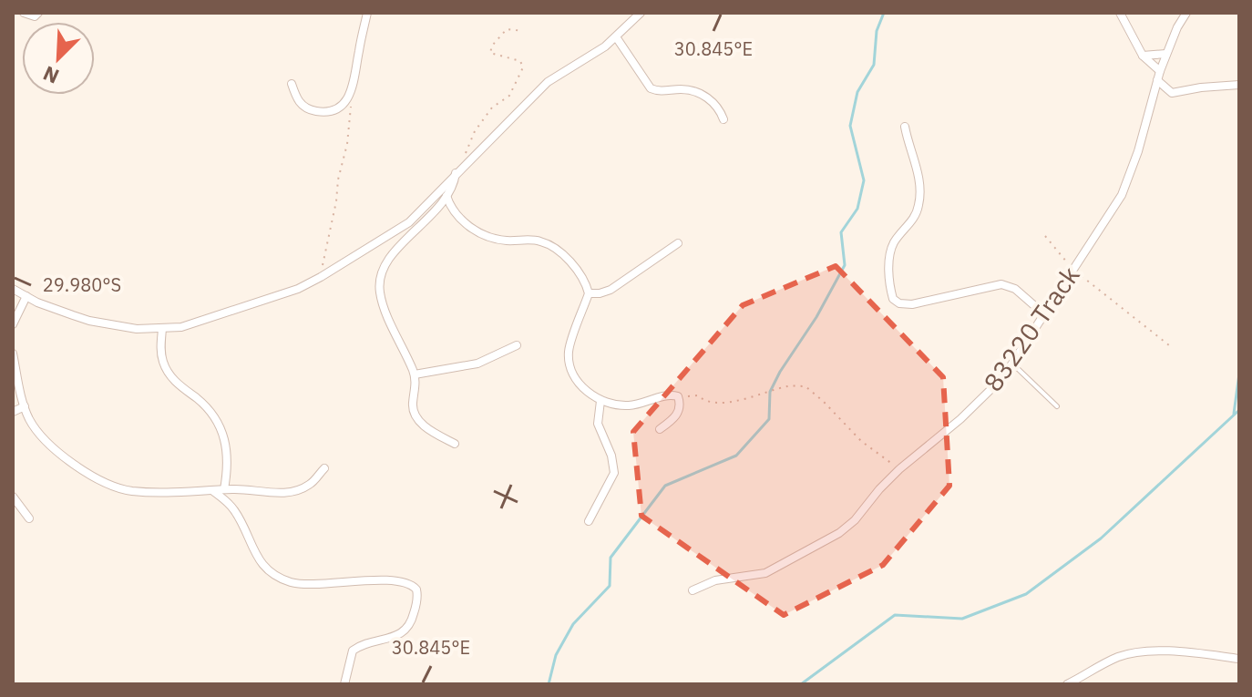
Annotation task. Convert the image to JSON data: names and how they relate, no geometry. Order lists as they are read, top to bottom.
{
  "streets": {
    "street": ["83220 Track"]
  },
  "north": "bottom left",
  "coordinates": ["30.845°E", "29.980°S"]
}
